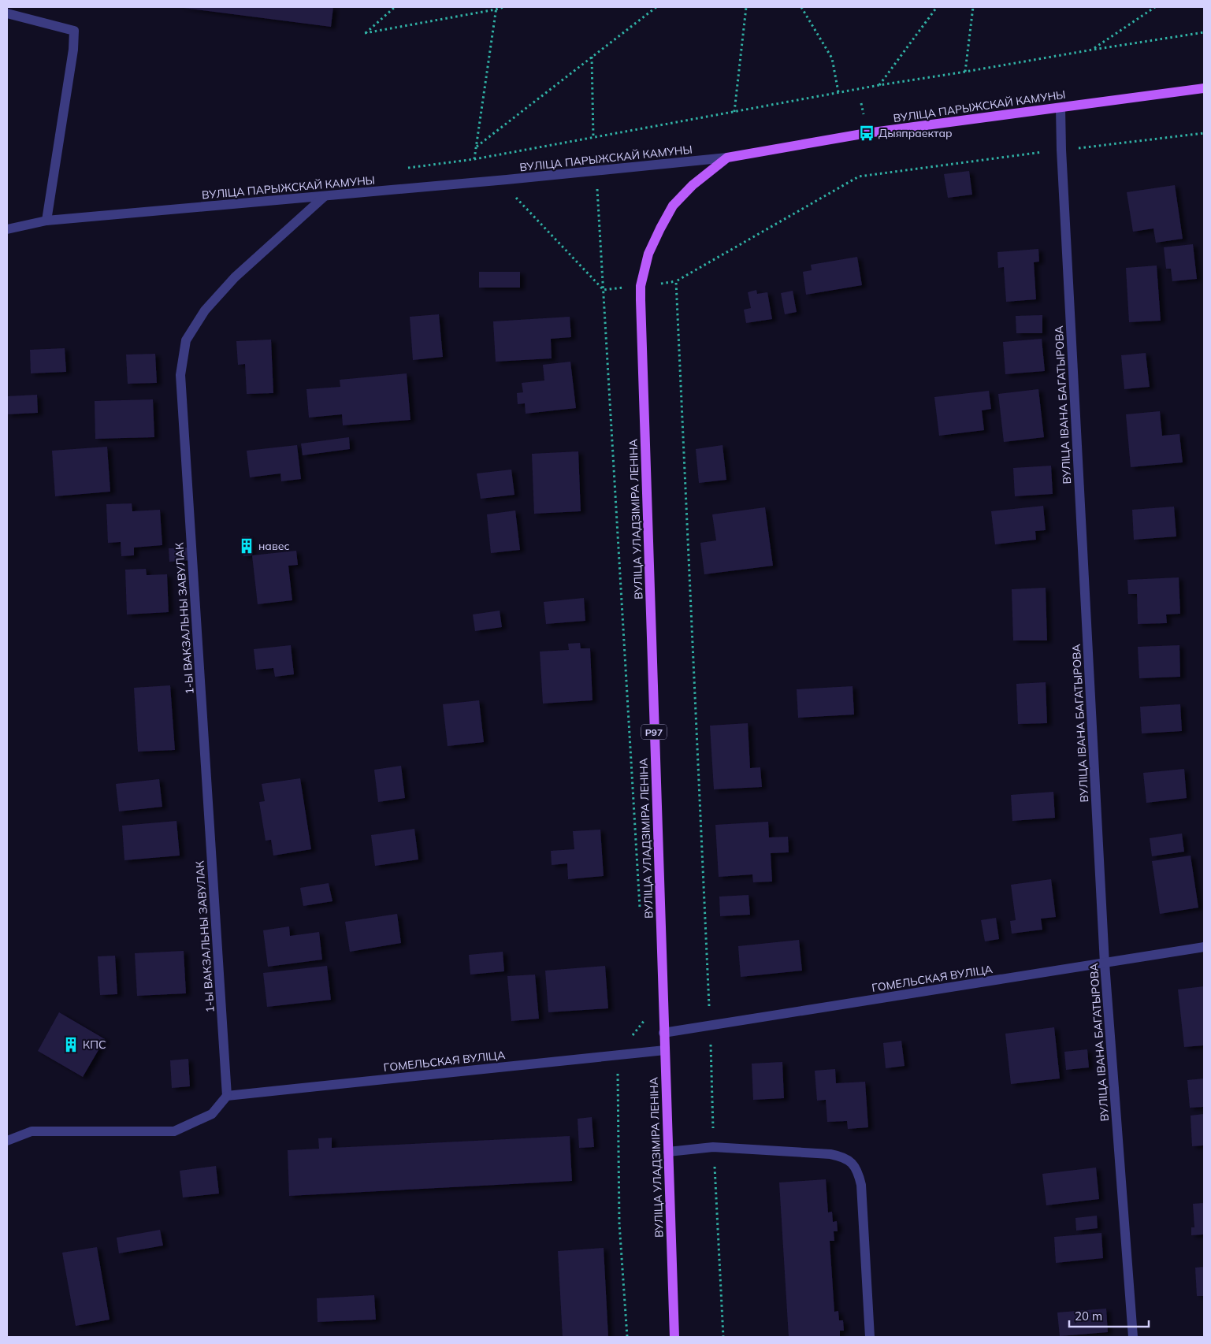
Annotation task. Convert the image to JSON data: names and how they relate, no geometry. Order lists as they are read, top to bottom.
{
  "streets": {
    "main road": ["ВУЛІЦА ПАРЫЖСКАЙ КАМУНЫ", "ВУЛІЦА УЛАДЗІМІРА ЛЕНІНА", "Р97"],
    "street": ["ВУЛІЦА ІВАНА БАГАТЫРОВА", "1-Ы ВАКЗАЛЬНЫ ЗАВУЛАК", "ГОМЕЛЬСКАЯ ВУЛІЦА"]
  },
  "crossings": [
    ["ВУЛІЦА ПАРЫЖСКАЙ КАМУНЫ", "ВУЛІЦА ІВАНА БАГАТЫРОВА"],
    ["ВУЛІЦА ПАРЫЖСКАЙ КАМУНЫ", "ВУЛІЦА УЛАДЗІМІРА ЛЕНІНА"],
    ["ВУЛІЦА ПАРЫЖСКАЙ КАМУНЫ", "1-Ы ВАКЗАЛЬНЫ ЗАВУЛАК"],
    ["ВУЛІЦА ІВАНА БАГАТЫРОВА", "ГОМЕЛЬСКАЯ ВУЛІЦА"],
    ["ВУЛІЦА УЛАДЗІМІРА ЛЕНІНА", "ГОМЕЛЬСКАЯ ВУЛІЦА"],
    ["1-Ы ВАКЗАЛЬНЫ ЗАВУЛАК", "ГОМЕЛЬСКАЯ ВУЛІЦА"]
  ],
  "places": {
    "bus stop": ["Дыяпраектар"],
    "building": ["навес", "КПС"]
  },
  "scale_bar": "20 m"
}
